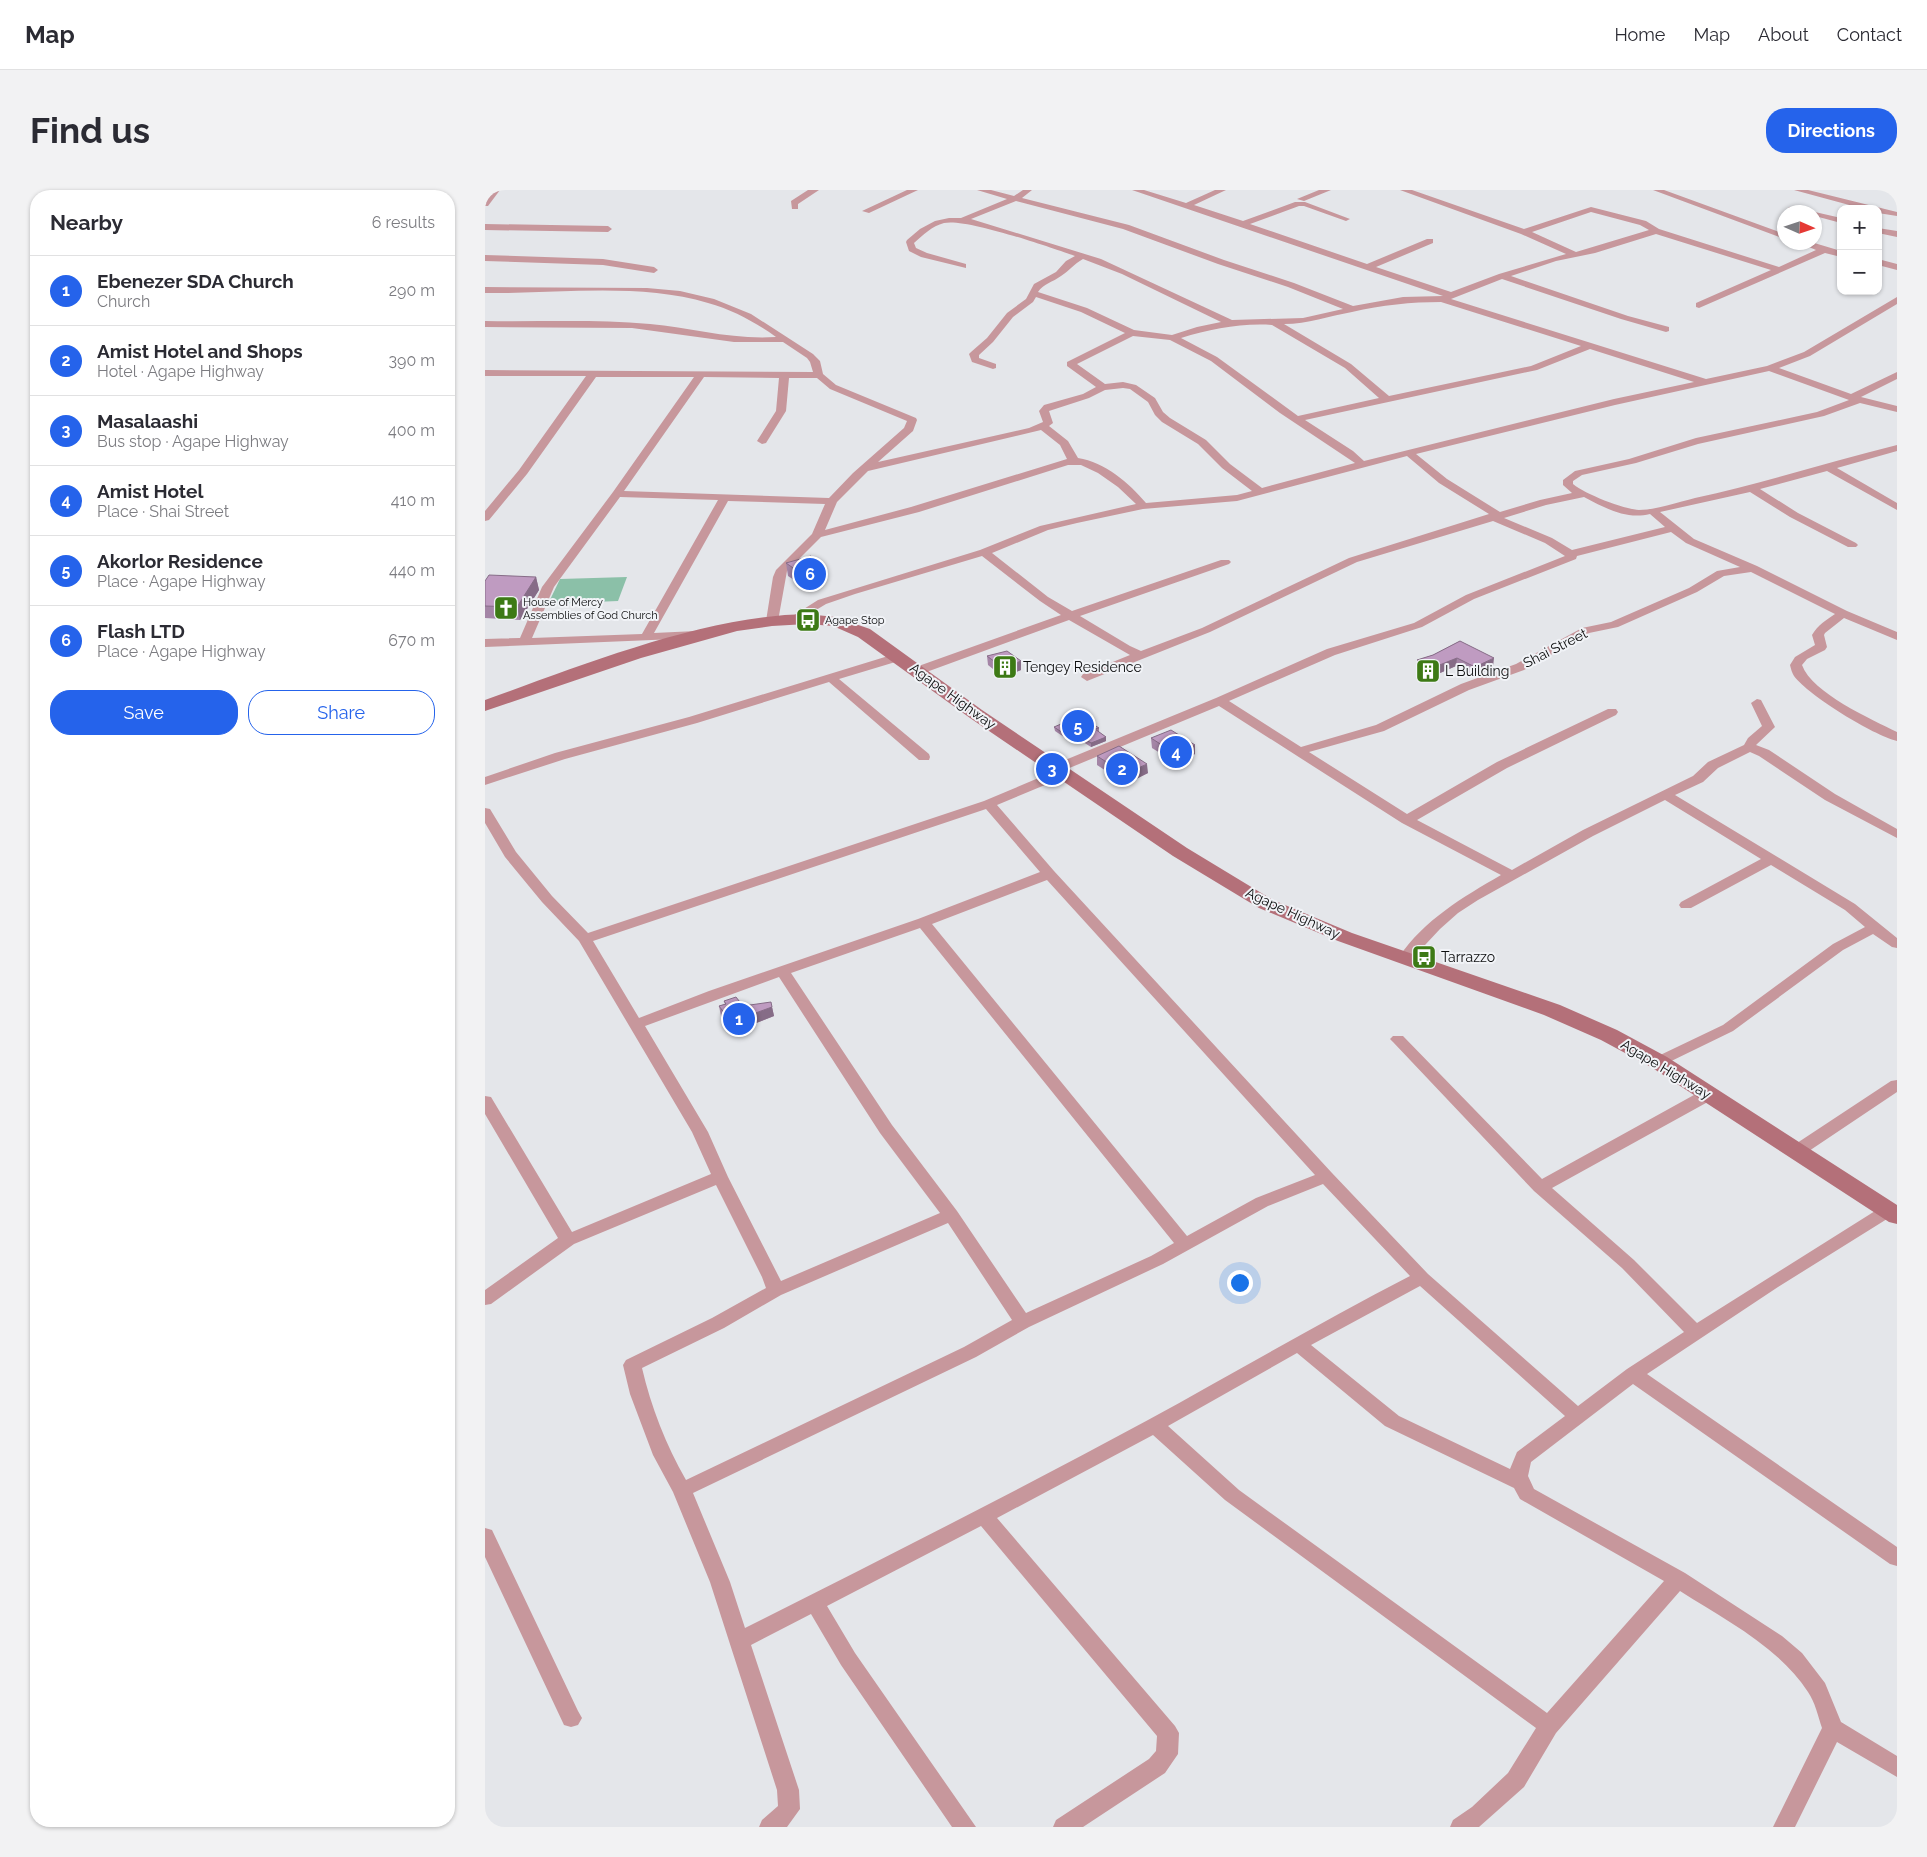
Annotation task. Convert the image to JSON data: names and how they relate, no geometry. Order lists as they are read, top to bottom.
{
  "streets": {
    "street": ["Shai Street", "Agape Highway"]
  },
  "places": {
    "church": ["House of Mercy Assemblies of God Church"],
    "bus stop": ["Agape Stop", "Tarrazzo"],
    "building": ["Tengey Residence", "L Building"]
  },
  "north": "right",
  "page": {
    "header": "Map",
    "nav": [
      "Home",
      "Map",
      "About",
      "Contact"
    ],
    "buttons": [
      "Directions",
      ["Save", "Share"]
    ],
    "title": "Find us",
    "heading": ["Nearby", "6 results"],
    "map_buttons": ["+", "−"],
    "list": [
      {
        "mark": "1",
        "name": "Ebenezer SDA Church",
        "note": "Church",
        "value": "290 m"
      },
      {
        "mark": "2",
        "name": "Amist Hotel and Shops",
        "note": "Hotel · Agape Highway",
        "value": "390 m"
      },
      {
        "mark": "3",
        "name": "Masalaashi",
        "note": "Bus stop · Agape Highway",
        "value": "400 m"
      },
      {
        "mark": "4",
        "name": "Amist Hotel",
        "note": "Place · Shai Street",
        "value": "410 m"
      },
      {
        "mark": "5",
        "name": "Akorlor Residence",
        "note": "Place · Agape Highway",
        "value": "440 m"
      },
      {
        "mark": "6",
        "name": "Flash LTD",
        "note": "Place · Agape Highway",
        "value": "670 m"
      }
    ],
    "pins": [
      "6",
      "5",
      "4",
      "2",
      "3",
      "1"
    ]
  }
}
